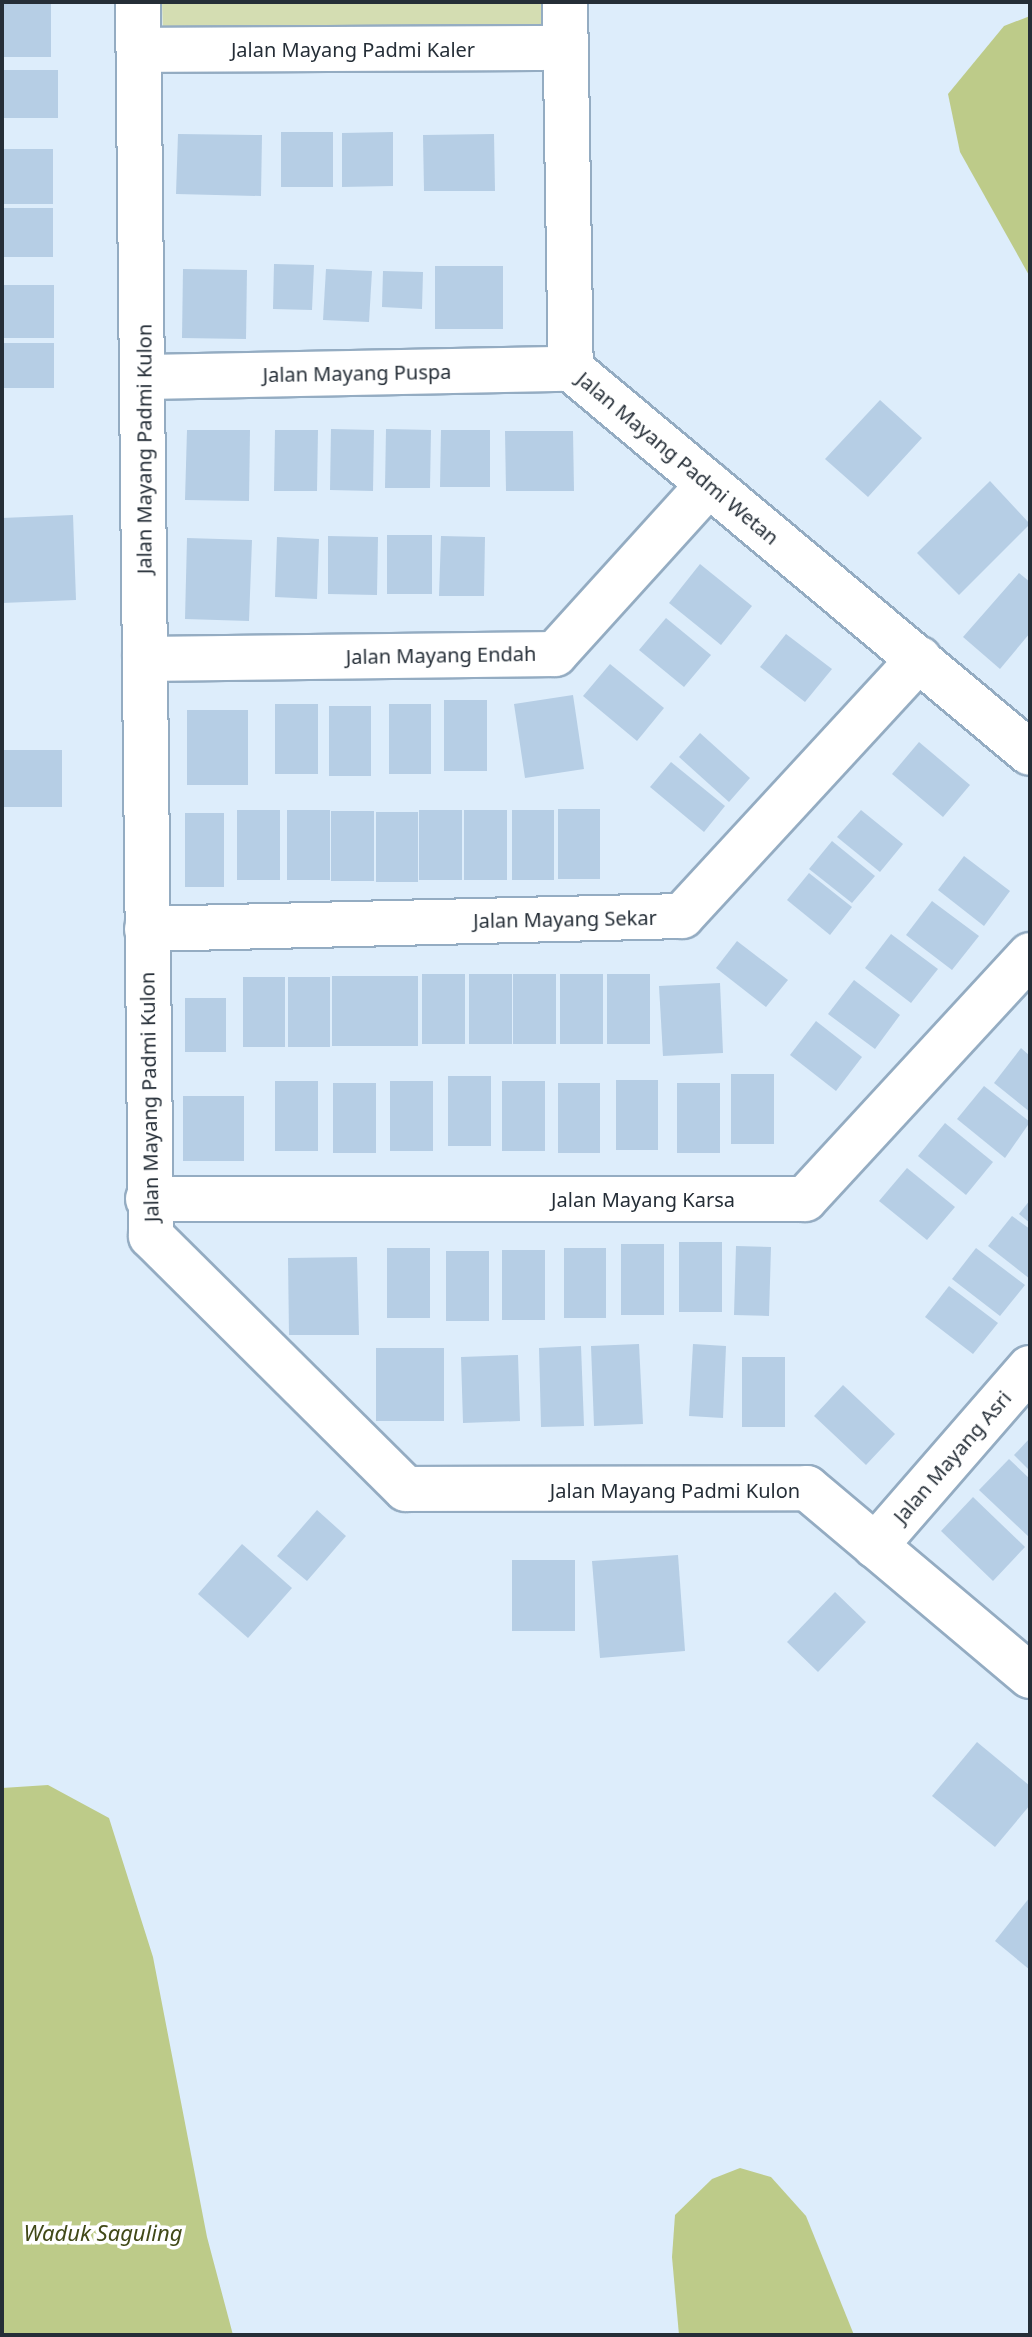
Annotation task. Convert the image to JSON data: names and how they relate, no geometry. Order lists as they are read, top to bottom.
{
  "streets": {
    "street": [
      "Jalan Mayang Padmi Kaler",
      "Jalan Mayang Puspa",
      "Jalan Mayang Padmi Kulon",
      "Jalan Mayang Padmi Wetan",
      "Jalan Mayang Endah",
      "Jalan Mayang Sekar",
      "Jalan Mayang Karsa",
      "Jalan Mayang Asri"
    ]
  },
  "crossings": [
    ["Jalan Mayang Padmi Kaler", "Jalan Mayang Padmi Kulon"],
    ["Jalan Mayang Padmi Kaler", "Jalan Mayang Padmi Wetan"],
    ["Jalan Mayang Puspa", "Jalan Mayang Padmi Kulon"],
    ["Jalan Mayang Puspa", "Jalan Mayang Padmi Wetan"],
    ["Jalan Mayang Padmi Kulon", "Jalan Mayang Endah"],
    ["Jalan Mayang Padmi Kulon", "Jalan Mayang Sekar"],
    ["Jalan Mayang Padmi Kulon", "Jalan Mayang Karsa"],
    ["Jalan Mayang Padmi Kulon", "Jalan Mayang Asri"],
    ["Jalan Mayang Padmi Wetan", "Jalan Mayang Endah"],
    ["Jalan Mayang Padmi Wetan", "Jalan Mayang Sekar"]
  ],
  "water": ["Waduk Saguling"]
}
